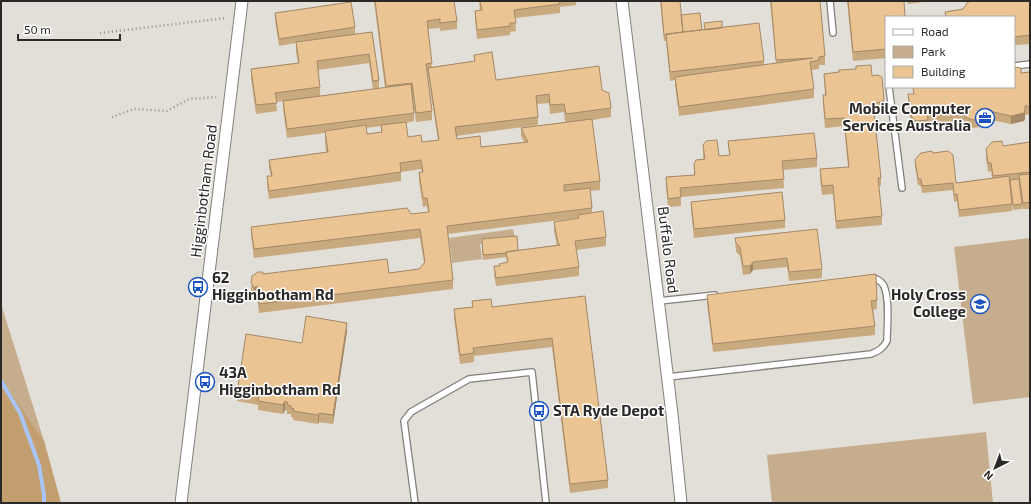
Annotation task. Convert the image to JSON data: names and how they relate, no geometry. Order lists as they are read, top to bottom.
{
  "streets": {
    "street": ["Higginbotham Road", "Buffalo Road"]
  },
  "places": {
    "office": ["Mobile Computer Services Australia"],
    "bus stop": ["62 Higginbotham Rd", "43A Higginbotham Rd", "STA Ryde Depot"],
    "school or university": ["Holy Cross College"]
  },
  "legend": ["Road", "Park", "Building"],
  "scale_bar": "50 m",
  "north": "bottom left"
}
